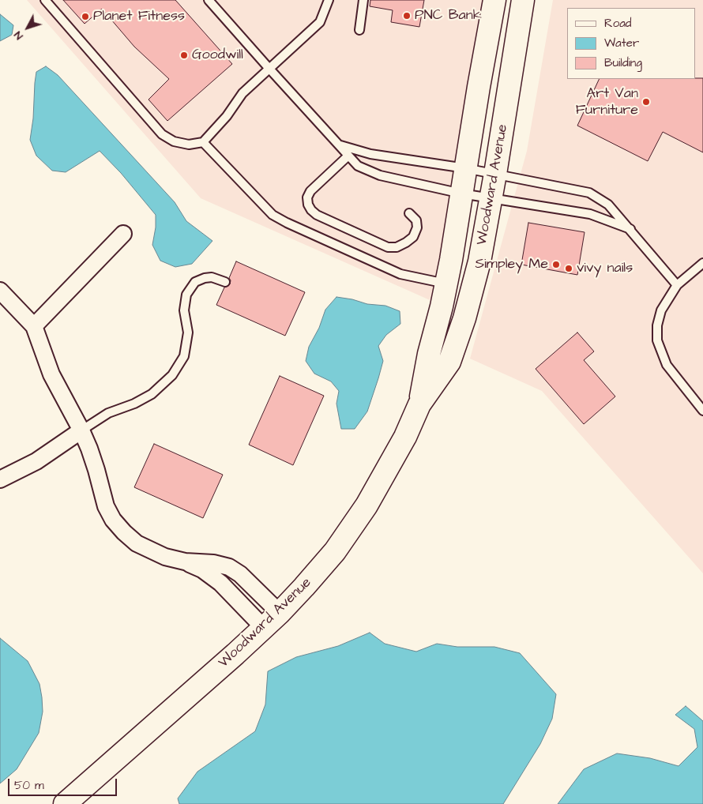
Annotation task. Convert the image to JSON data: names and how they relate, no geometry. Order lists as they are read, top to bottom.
{
  "streets": {
    "main road": ["Woodward Avenue"]
  },
  "places": [
    "PNC Bank",
    "Planet Fitness",
    "Goodwill",
    "Art Van Furniture",
    "Simpley Me",
    "vivy nails"
  ],
  "legend": ["Road", "Water", "Building"],
  "scale_bar": "50 m",
  "north": "bottom left"
}
